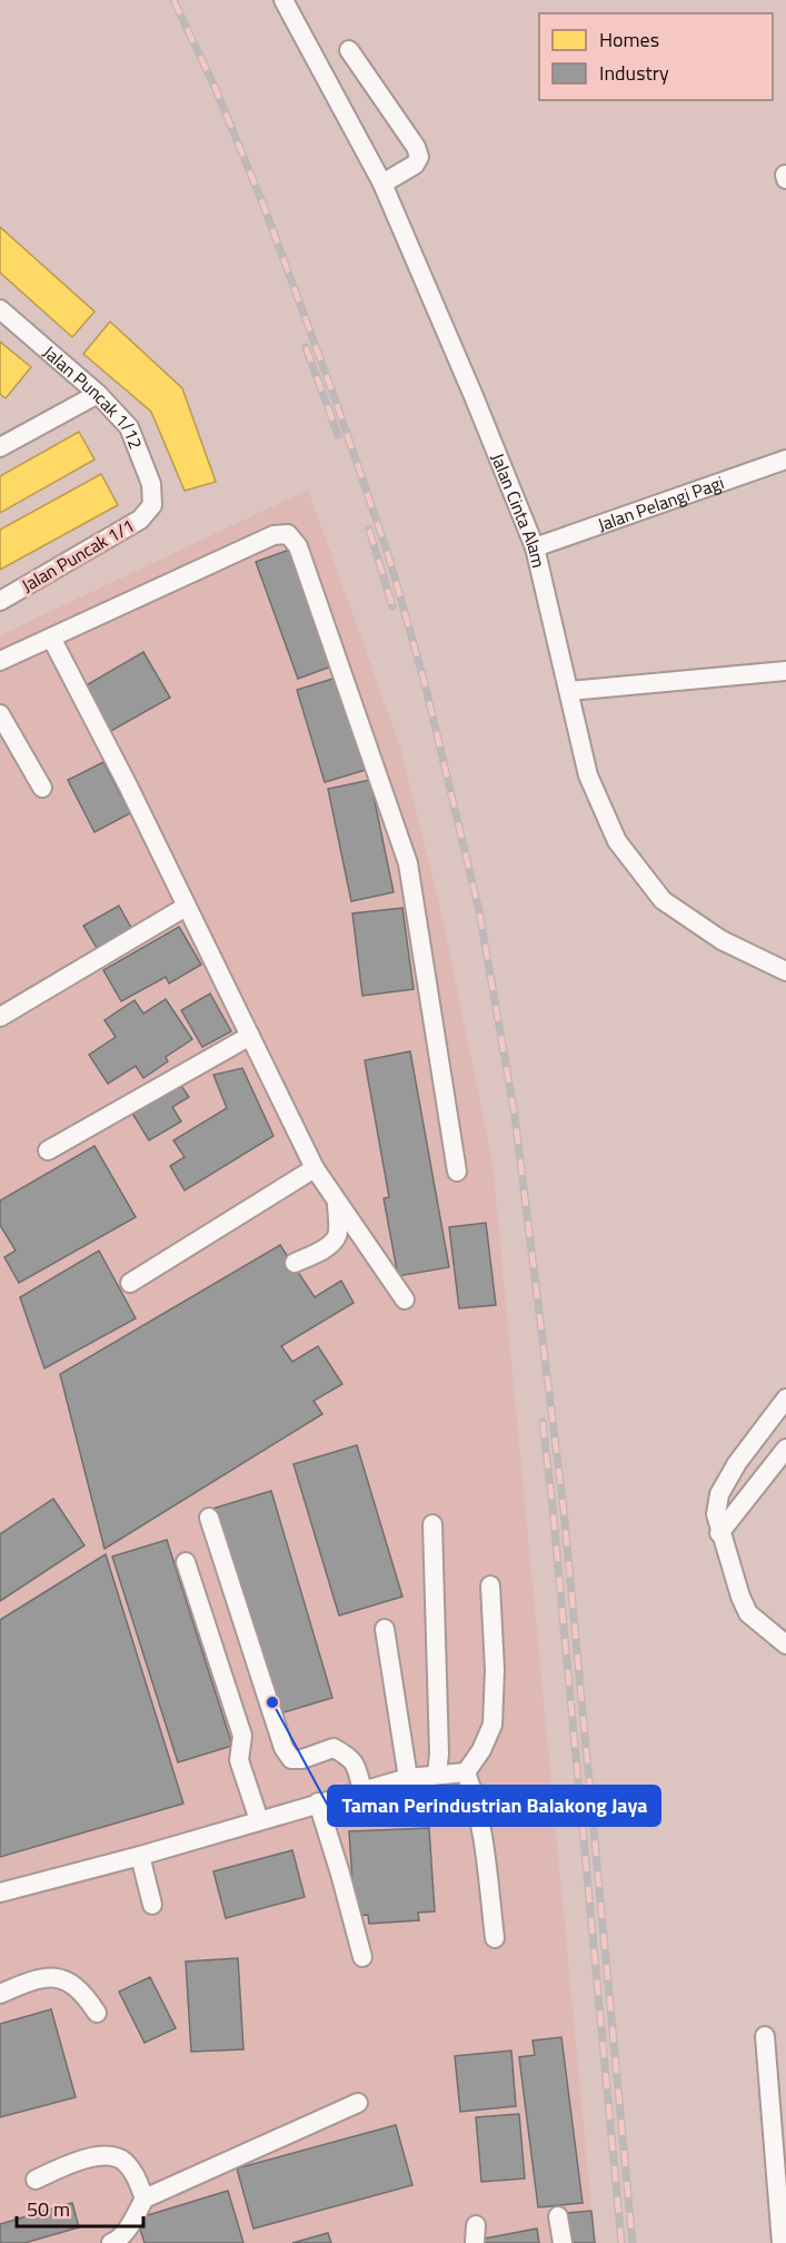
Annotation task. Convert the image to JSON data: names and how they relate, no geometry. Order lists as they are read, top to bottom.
{
  "streets": {
    "street": [
      "Jalan Puncak 1/12",
      "Jalan Pelangi Pagi",
      "Jalan Cinta Alam",
      "Jalan Puncak 1/1"
    ]
  },
  "crossings": [
    ["Jalan Puncak 1/12", "Jalan Puncak 1/1"],
    ["Jalan Pelangi Pagi", "Jalan Cinta Alam"]
  ],
  "places": ["Taman Perindustrian Balakong Jaya"],
  "legend": ["Homes", "Industry"],
  "scale_bar": "50 m"
}
